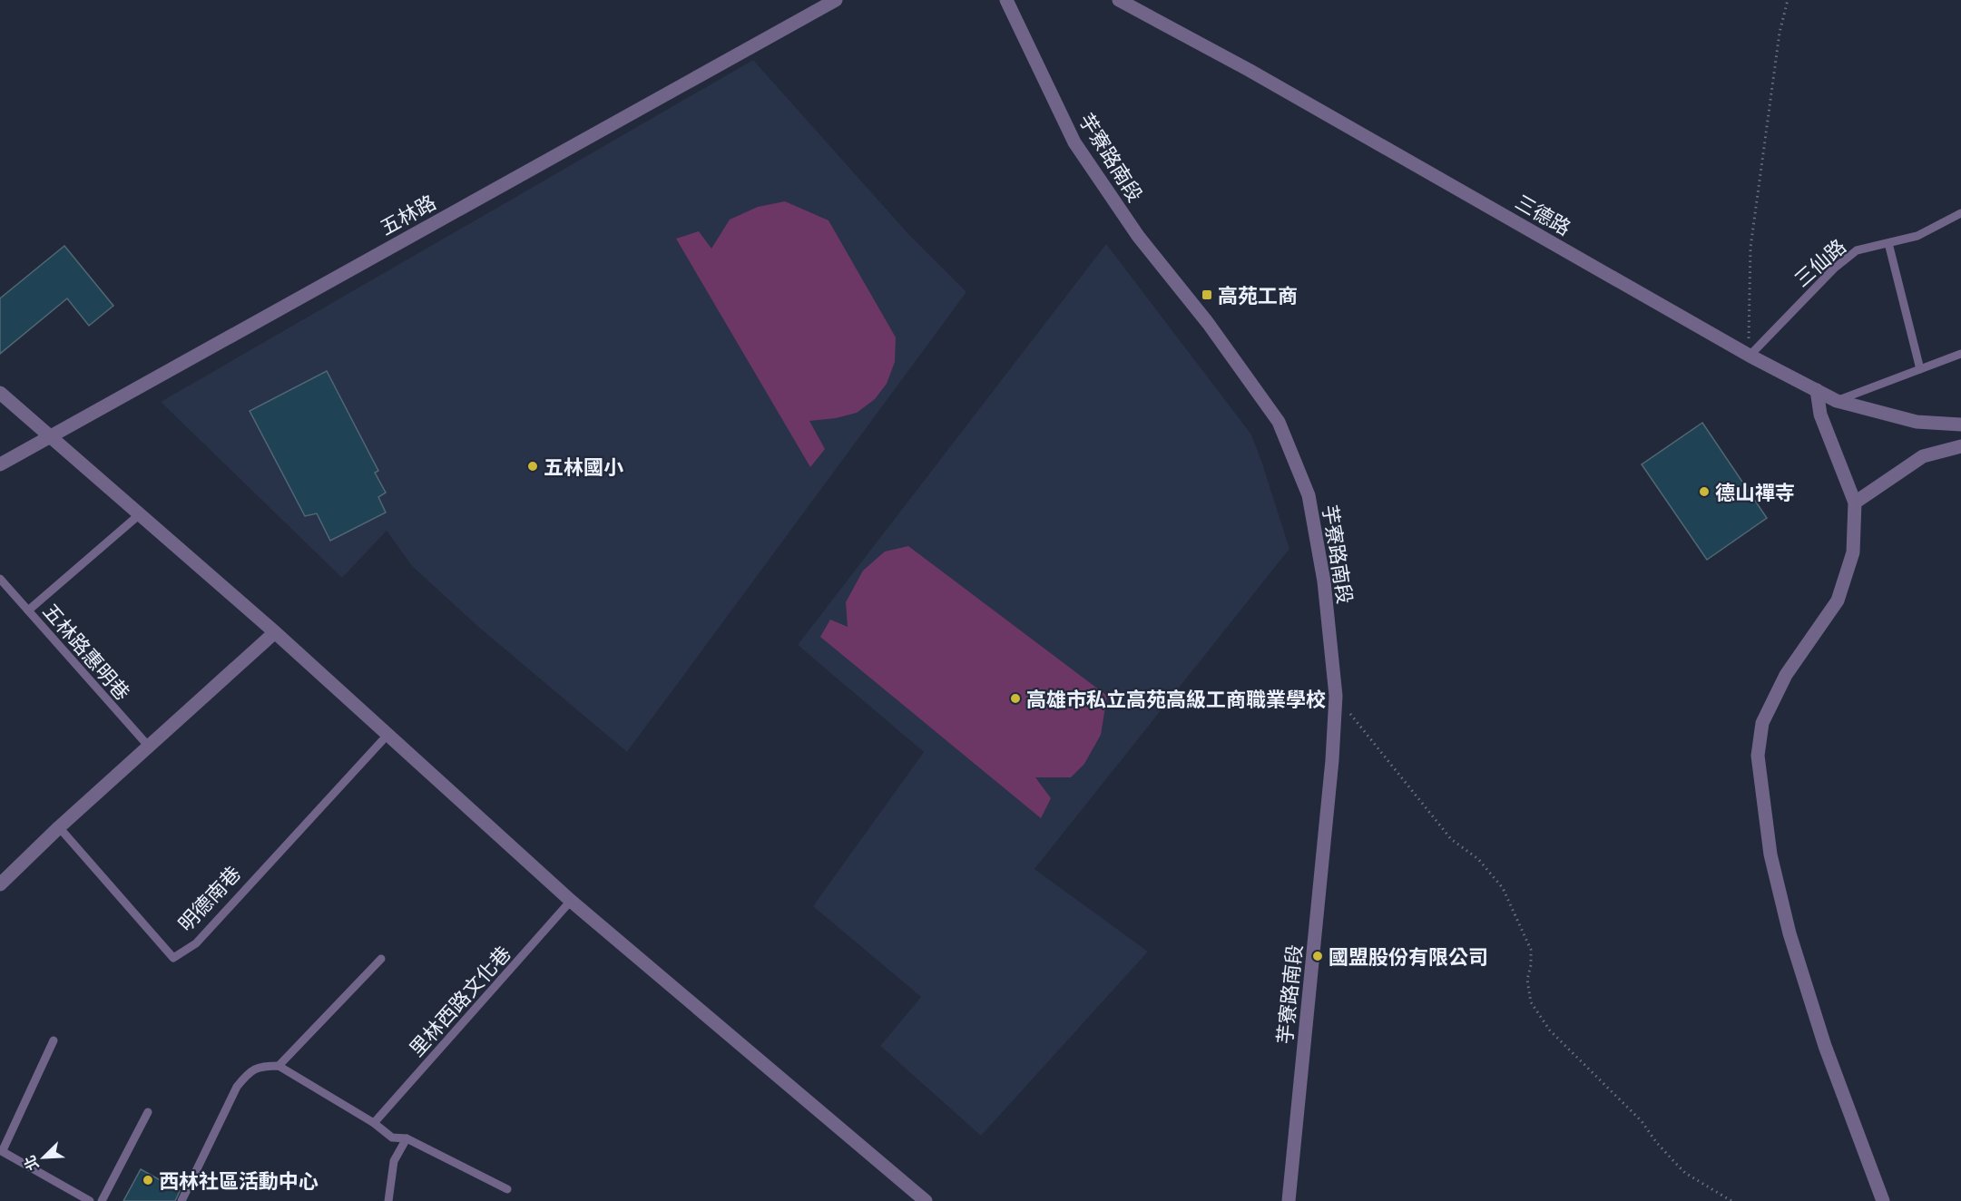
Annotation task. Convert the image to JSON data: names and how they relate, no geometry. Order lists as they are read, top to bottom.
{
  "streets": {
    "street": ["芋寮路南段", "五林路", "三德路"],
    "lane": [
      "三仙路",
      "五林路惠明巷",
      "明德南巷",
      "里林西路文化巷"
    ]
  },
  "crossings": [
    ["三德路", "三仙路"]
  ],
  "places": {
    "transit": ["高苑工商"],
    "other": [
      "五林國小",
      "德山禪寺",
      "高雄市私立高苑高級工商職業學校",
      "國盟股份有限公司",
      "西林社區活動中心"
    ]
  },
  "north": "bottom left"
}
